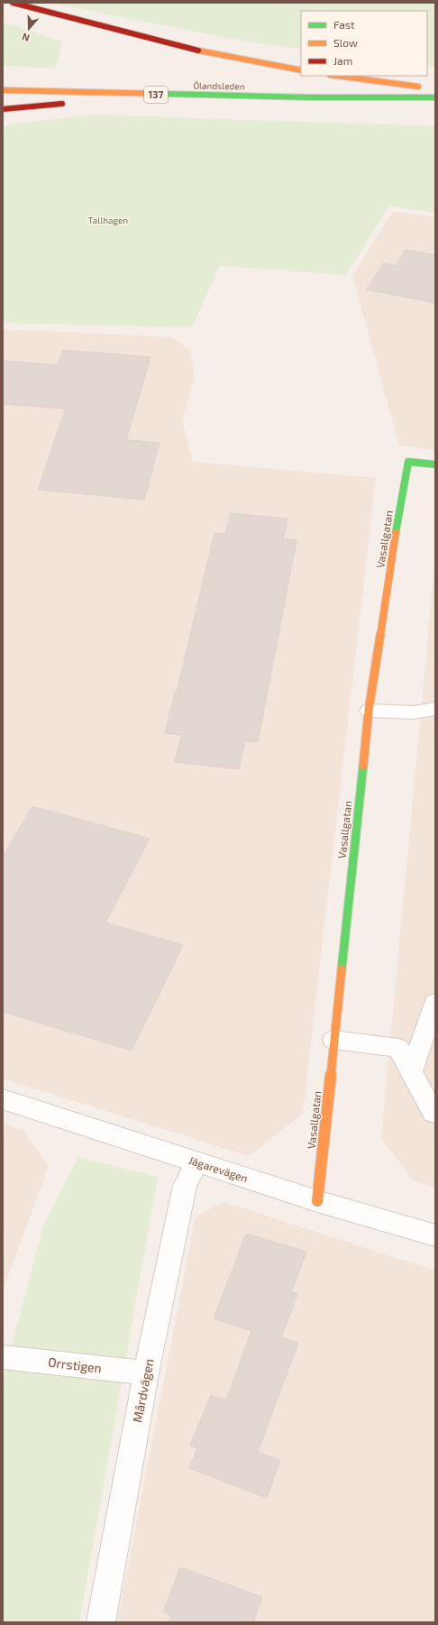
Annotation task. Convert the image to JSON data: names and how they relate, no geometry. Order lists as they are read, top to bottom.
{
  "streets": {
    "main road": ["Ölandsleden", "137", "Vasallgatan"],
    "street": ["Jägarevägen", "Orrstigen", "Mårdvägen"]
  },
  "crossings": [
    ["Vasallgatan", "Jägarevägen"],
    ["Jägarevägen", "Mårdvägen"],
    ["Orrstigen", "Mårdvägen"]
  ],
  "parks": ["Tallhagen"],
  "legend": ["Fast", "Slow", "Jam"],
  "north": "bottom"
}
